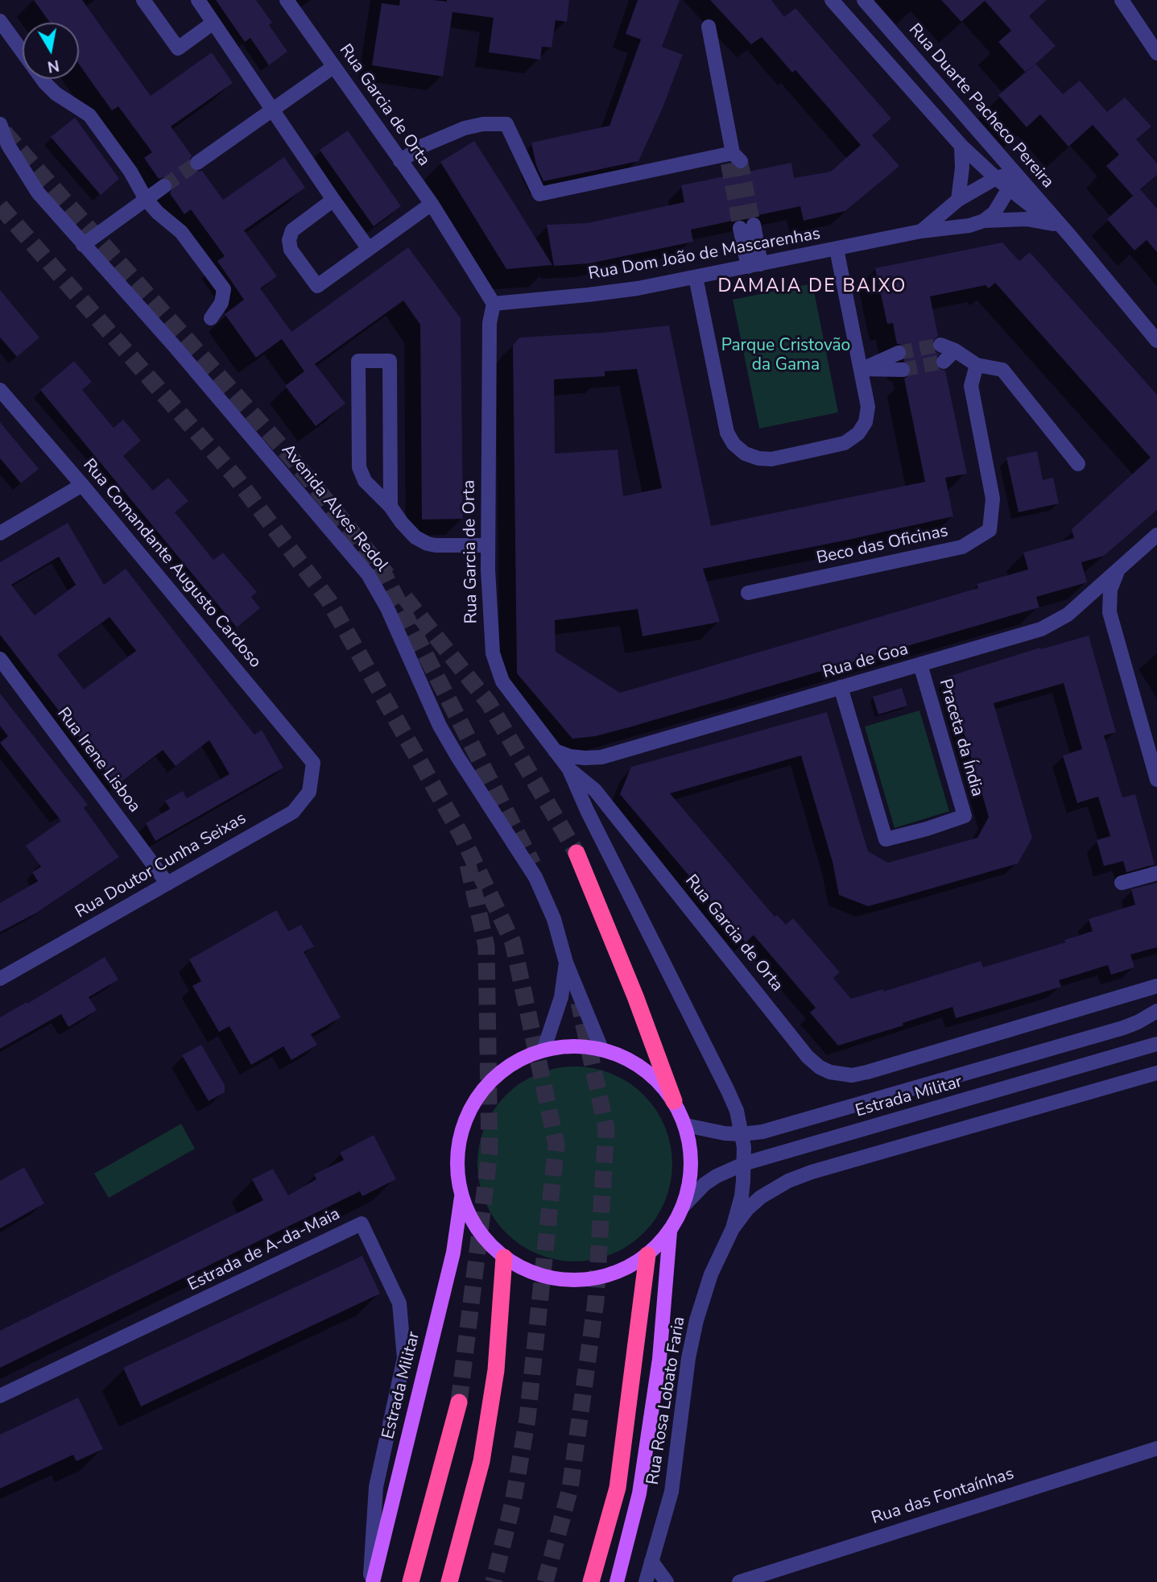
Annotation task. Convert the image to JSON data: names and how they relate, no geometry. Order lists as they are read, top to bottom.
{
  "streets": {
    "main road": ["Estrada Militar"],
    "street": [
      "Rua Garcia de Orta",
      "Rua Duarte Pacheco Pereira",
      "Rua Dom João de Mascarenhas",
      "Avenida Alves Redol",
      "Beco das Oficinas",
      "Rua Comandante Augusto Cardoso",
      "Rua de Goa",
      "Praceta da Índia",
      "Rua Irene Lisboa",
      "Rua Doutor Cunha Seixas",
      "Estrada de A-da-Maia",
      "Rua Rosa Lobato Faria",
      "Rua das Fontaínhas"
    ]
  },
  "crossings": [
    ["Rua Garcia de Orta", "Rua Dom João de Mascarenhas"],
    ["Rua Garcia de Orta", "Rua de Goa"],
    ["Rua Garcia de Orta", "Estrada Militar"],
    ["Rua Duarte Pacheco Pereira", "Rua Dom João de Mascarenhas"],
    ["Rua Comandante Augusto Cardoso", "Rua Doutor Cunha Seixas"],
    ["Rua de Goa", "Praceta da Índia"],
    ["Rua Irene Lisboa", "Rua Doutor Cunha Seixas"],
    ["Estrada Militar", "Estrada de A-da-Maia"]
  ],
  "districts": ["DAMAIA DE BAIXO"],
  "parks": ["Parque Cristovão da Gama"],
  "north": "bottom"
}
